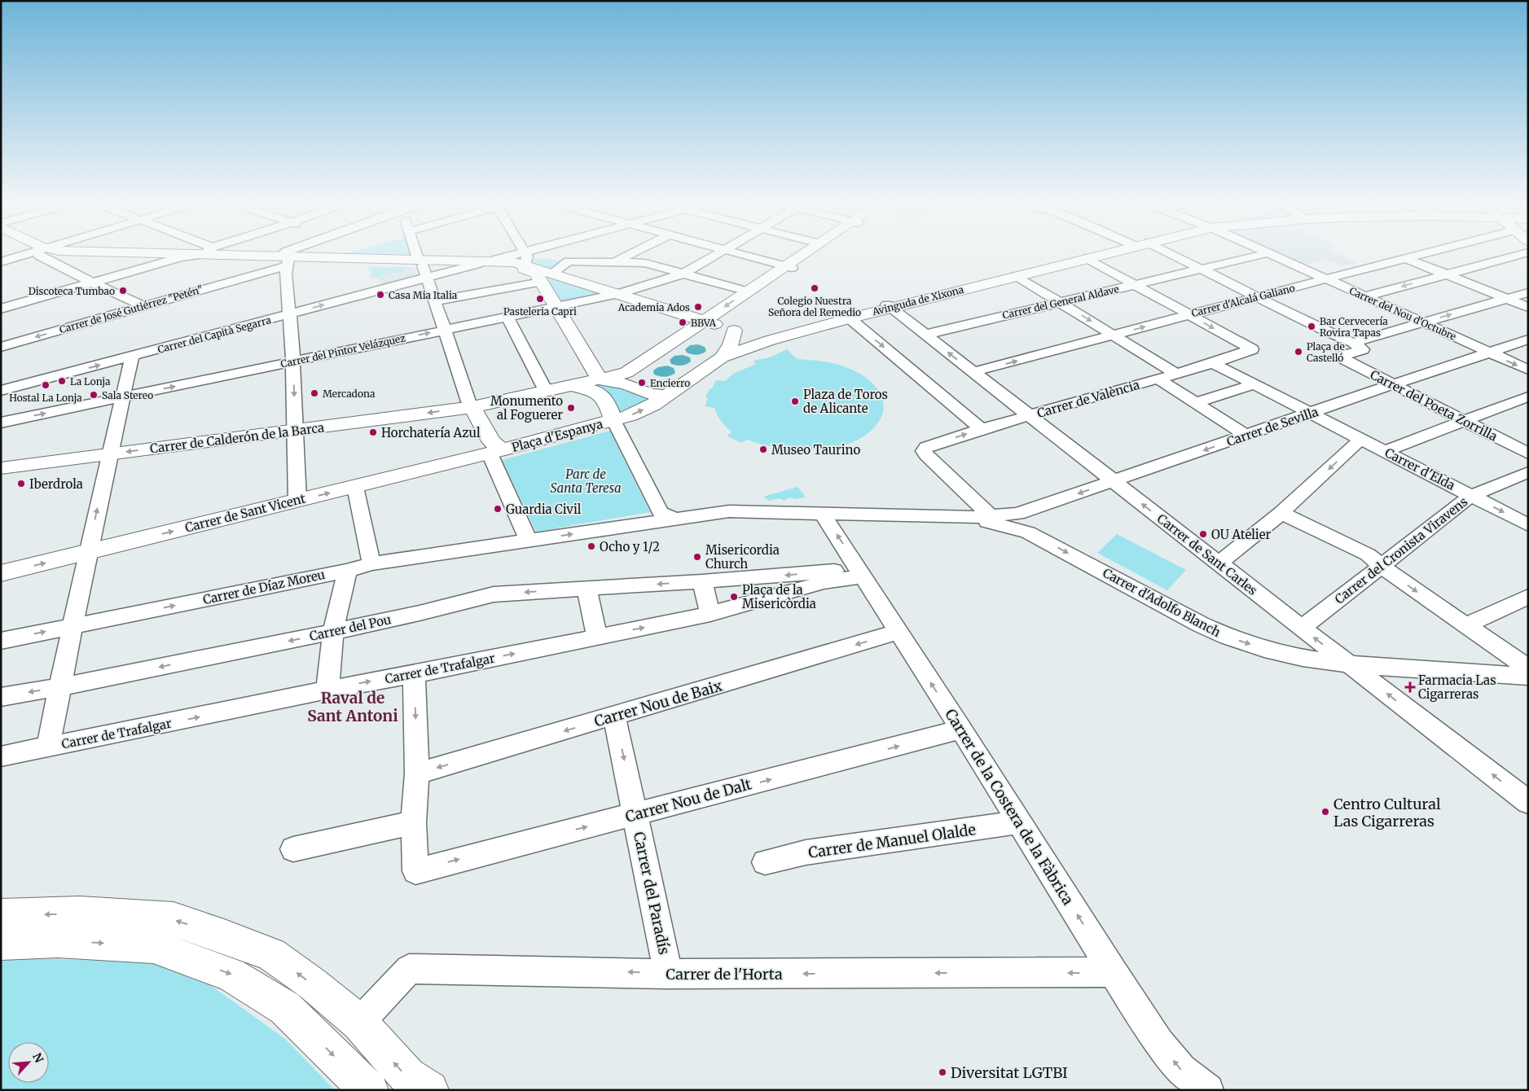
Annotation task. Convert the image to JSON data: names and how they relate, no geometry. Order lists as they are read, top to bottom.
{
  "streets": {
    "main road": [
      "Avinguda de Xixona",
      "Plaça d'Espanya",
      "Carrer de Calderón de la Barca",
      "Carrer de Sant Vicent"
    ],
    "street": [
      "Carrer d'Alcalá Galiano",
      "Carrer del General Aldave",
      "Carrer de José Gutiérrez \"Petén\"",
      "Carrer del Nou d'Octubre",
      "Carrer del Capità Segarra",
      "Carrer del Pintor Velázquez",
      "Carrer de València",
      "Carrer del Poeta Zorrilla",
      "Carrer de Sevilla",
      "Carrer d'Elda",
      "Carrer del Cronista Viravens",
      "Carrer de Sant Carles",
      "Carrer de Díaz Moreu",
      "Carrer d'Adolfo Blanch",
      "Carrer del Pou",
      "Carrer de Trafalgar",
      "Carrer Nou de Baix",
      "Carrer Nou de Dalt",
      "Carrer de la Costera de la Fàbrica",
      "Carrer de Manuel Olalde",
      "Carrer del Paradís",
      "Carrer de l'Horta"
    ]
  },
  "crossings": [
    ["Avinguda de Xixona", "Plaça d'Espanya"],
    ["Avinguda de Xixona", "Carrer de Sant Carles"],
    ["Carrer d'Alcalá Galiano", "Carrer del Nou d'Octubre"],
    ["Carrer d'Alcalá Galiano", "Carrer de València"],
    ["Carrer d'Alcalá Galiano", "Carrer de Sant Carles"],
    ["Carrer del General Aldave", "Carrer de Sant Carles"],
    ["Carrer del Nou d'Octubre", "Carrer de Sevilla"],
    ["Carrer de València", "Carrer de Sevilla"],
    ["Carrer de València", "Carrer d'Elda"],
    ["Carrer de València", "Carrer de Sant Carles"],
    ["Carrer del Poeta Zorrilla", "Carrer de Sevilla"],
    ["Carrer de Sevilla", "Carrer d'Elda"],
    ["Carrer de Sevilla", "Carrer de Sant Carles"],
    ["Carrer de Sevilla", "Carrer de Díaz Moreu"],
    ["Carrer de Sevilla", "Carrer d'Adolfo Blanch"],
    ["Carrer de Sevilla", "Carrer de la Costera de la Fàbrica"],
    ["Plaça d'Espanya", "Carrer de Calderón de la Barca"],
    ["Plaça d'Espanya", "Carrer de Sant Vicent"],
    ["Carrer d'Elda", "Carrer del Cronista Viravens"],
    ["Carrer del Cronista Viravens", "Carrer de Sant Carles"],
    ["Carrer de Sant Carles", "Carrer d'Adolfo Blanch"],
    ["Carrer Nou de Baix", "Carrer de la Costera de la Fàbrica"],
    ["Carrer Nou de Baix", "Carrer del Paradís"],
    ["Carrer Nou de Dalt", "Carrer de la Costera de la Fàbrica"],
    ["Carrer Nou de Dalt", "Carrer del Paradís"],
    ["Carrer de la Costera de la Fàbrica", "Carrer de Manuel Olalde"],
    ["Carrer de la Costera de la Fàbrica", "Carrer de l'Horta"],
    ["Carrer del Paradís", "Carrer de l'Horta"]
  ],
  "one_way": [
    "Carrer d'Alcalá Galiano",
    "Carrer de Sant Vicent",
    "Carrer de Díaz Moreu",
    "Carrer d'Adolfo Blanch",
    "Carrer del Pou",
    "Carrer de Trafalgar",
    "Carrer Nou de Dalt",
    "Carrer de la Costera de la Fàbrica",
    "Carrer del Paradís",
    "Carrer de l'Horta"
  ],
  "districts": ["Raval de Sant Antoni"],
  "parks": ["Parc de Santa Teresa"],
  "places": {
    "other": [
      "Colegio Nuestra Señora del Remedio",
      "Discoteca Tumbao",
      "Casa Mia Italia",
      "Pasteleria Capri",
      "Academia Ados",
      "BBVA",
      "Bar Cervecería Rovira Tapas",
      "Plaça de Castelló",
      "La Lonja",
      "Encierro",
      "Hostal La Lonja",
      "Mercadona",
      "Sala Stereo",
      "Plaza de Toros de Alicante",
      "Monumento al Foguerer",
      "Horchatería Azul",
      "Museo Taurino",
      "Iberdrola",
      "Guardia Civil",
      "OU Atelier",
      "Ocho y 1/2",
      "Misericordia Church",
      "Plaça de la Misericòrdia",
      "Centro Cultural Las Cigarreras",
      "Diversitat LGTBI"
    ],
    "health": ["Farmacia Las Cigarreras"]
  },
  "north": "top right"
}
